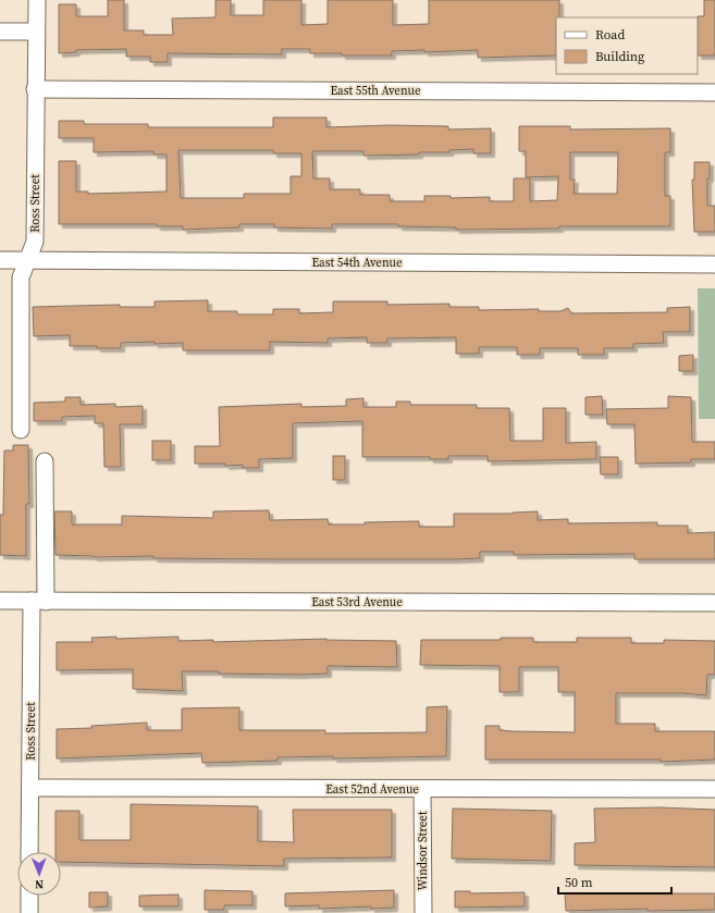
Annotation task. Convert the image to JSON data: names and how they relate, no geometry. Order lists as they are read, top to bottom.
{
  "streets": {
    "street": [
      "East 55th Avenue",
      "Ross Street",
      "East 54th Avenue",
      "East 53rd Avenue",
      "East 52nd Avenue",
      "Windsor Street"
    ]
  },
  "crossings": [
    ["East 55th Avenue", "Ross Street"],
    ["Ross Street", "East 54th Avenue"],
    ["Ross Street", "East 53rd Avenue"],
    ["Ross Street", "East 52nd Avenue"],
    ["East 52nd Avenue", "Windsor Street"]
  ],
  "legend": ["Road", "Building"],
  "scale_bar": "50 m",
  "north": "bottom"
}
